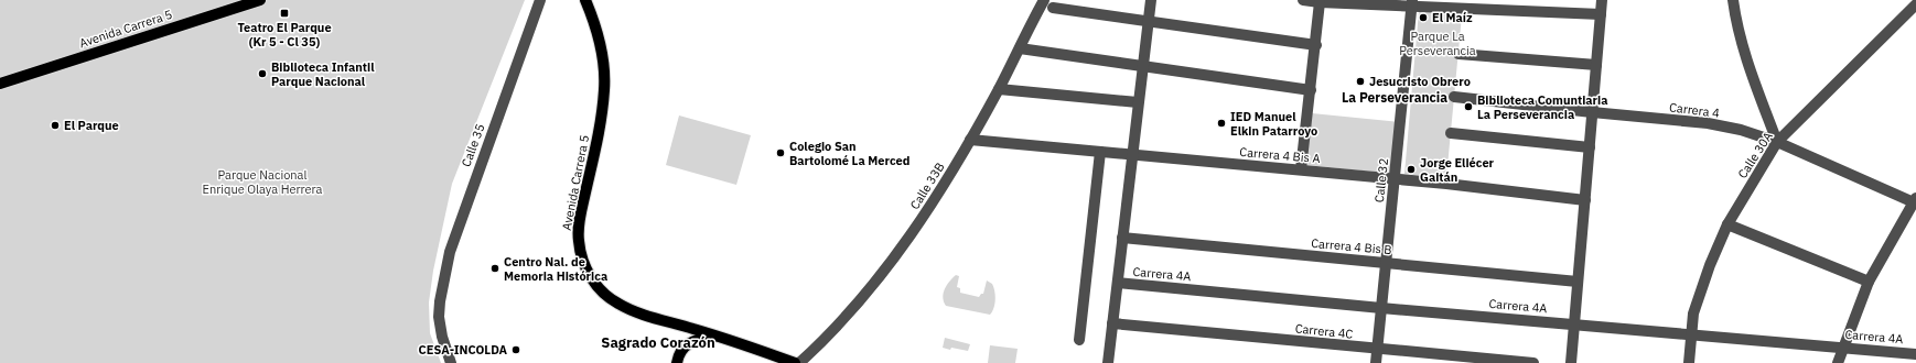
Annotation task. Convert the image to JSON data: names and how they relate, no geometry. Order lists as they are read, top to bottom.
{
  "streets": {
    "main road": ["Avenida Carrera 5"],
    "street": [
      "Carrera 4",
      "Calle 35",
      "Carrera 4 Bis A",
      "Calle 30A",
      "Calle 32",
      "Calle 33B",
      "Carrera 4 Bis B",
      "Carrera 4A",
      "Carrera 4C"
    ]
  },
  "crossings": [
    ["Carrera 4", "Calle 30A"],
    ["Carrera 4 Bis A", "Calle 32"],
    ["Carrera 4 Bis A", "Calle 33B"],
    ["Calle 30A", "Carrera 4A"],
    ["Calle 32", "Carrera 4 Bis B"],
    ["Calle 32", "Carrera 4A"],
    ["Calle 32", "Carrera 4C"]
  ],
  "districts": ["La Perseverancia", "Sagrado Corazón"],
  "parks": ["Parque La Perseverancia", "Parque Nacional Enrique Olaya Herrera"],
  "places": {
    "transit": ["Teatro El Parque (Kr 5 - Cl 35)"],
    "other": [
      "El Maíz",
      "Biblioteca Infantil Parque Nacional",
      "Jesucristo Obrero",
      "Biblioteca Comuntiaria La Perseverancia",
      "IED Manuel Elkin Patarroyo",
      "El Parque",
      "Colegio San Bartolomé La Merced",
      "Jorge Eliécer Gaitán",
      "Centro Nal. de Memoria Histórica",
      "CESA-INCOLDA"
    ]
  }
}
